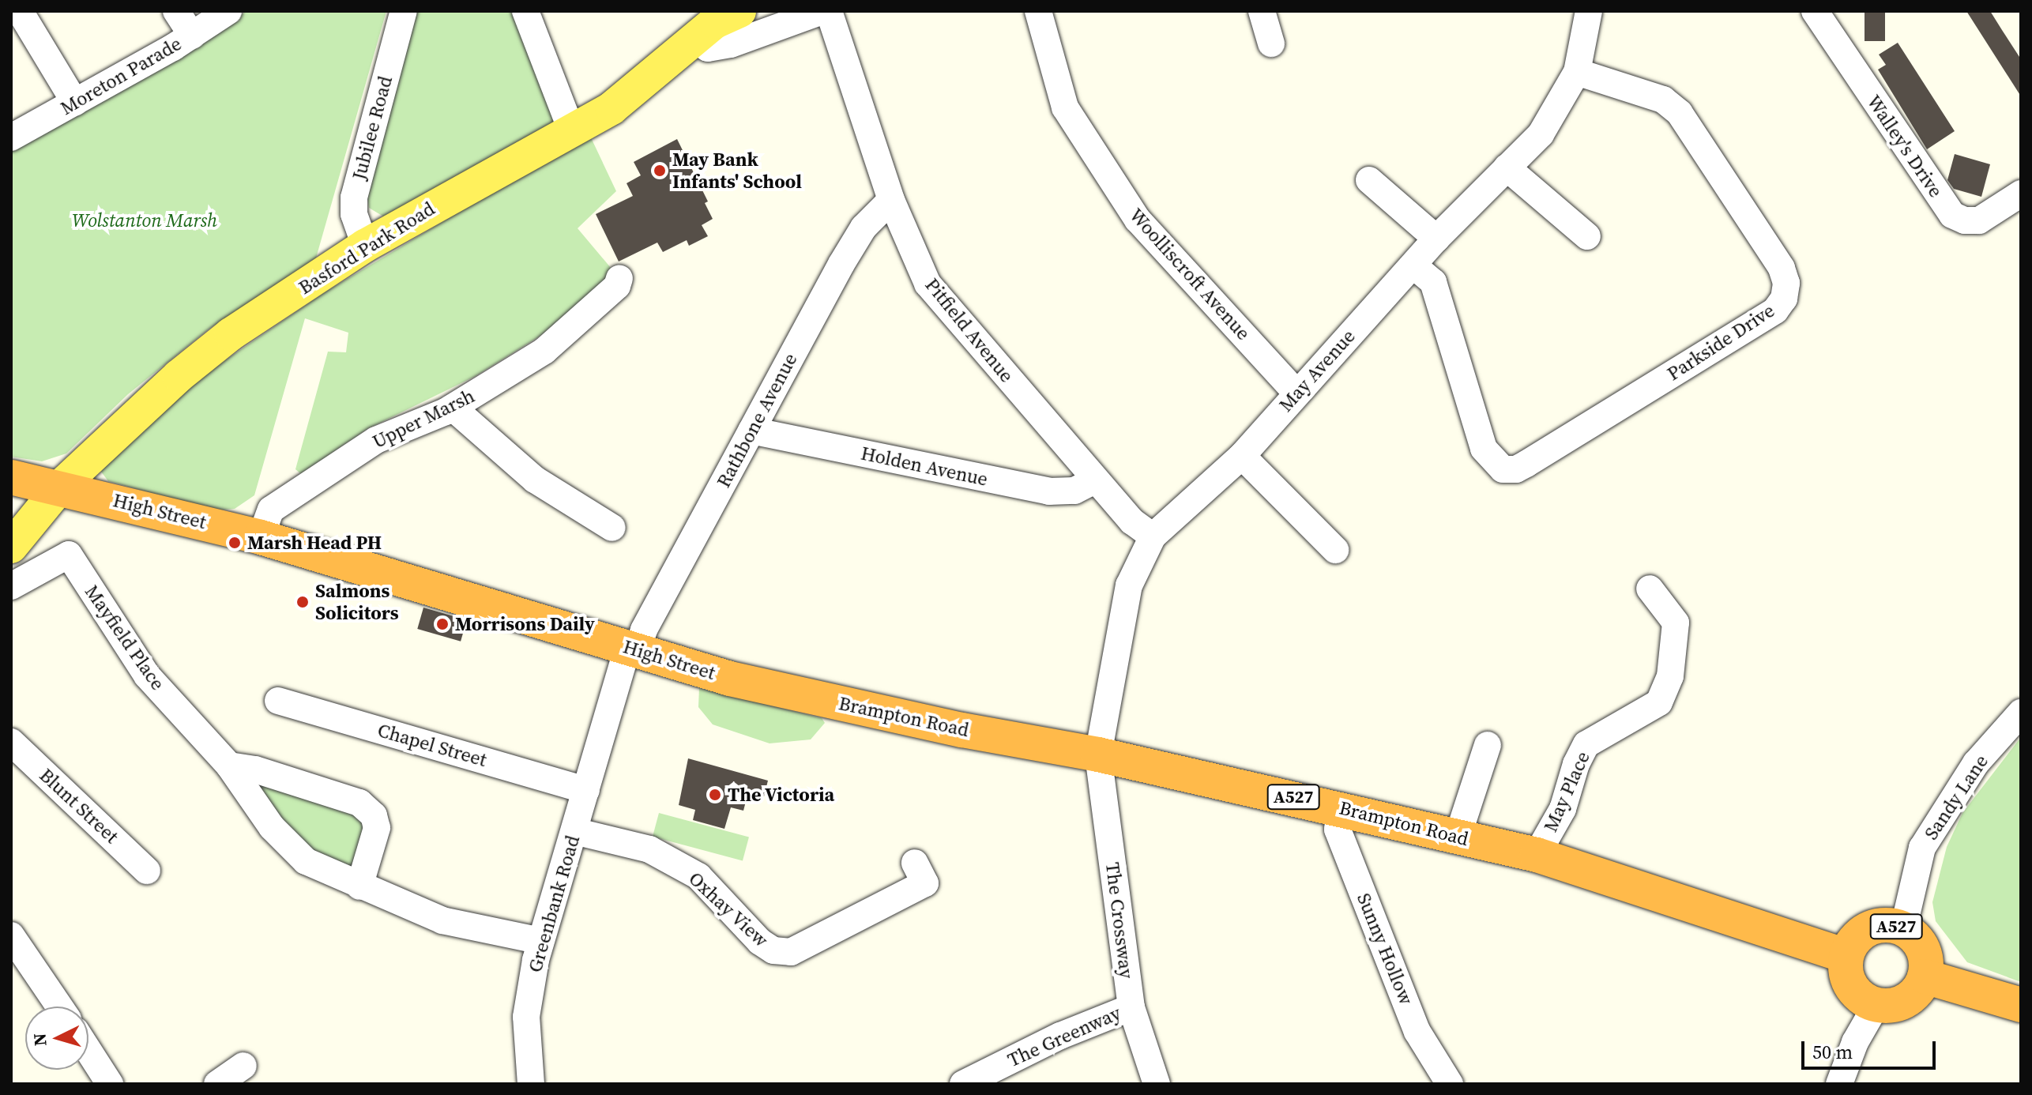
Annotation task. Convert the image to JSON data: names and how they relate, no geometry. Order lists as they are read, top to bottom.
{
  "streets": {
    "highway": ["High Street", "Brampton Road", "A527"],
    "main road": ["Basford Park Road"],
    "street": [
      "Moreton Parade",
      "Jubilee Road",
      "Walley's Drive",
      "Woolliscroft Avenue",
      "Pitfield Avenue",
      "Parkside Drive",
      "May Avenue",
      "Upper Marsh",
      "Rathbone Avenue",
      "Holden Avenue",
      "Mayfield Place",
      "Chapel Street",
      "May Place",
      "Sandy Lane",
      "Blunt Street",
      "Greenbank Road",
      "Oxhay View",
      "The Crossway",
      "Sunny Hollow",
      "The Greenway"
    ]
  },
  "crossings": [
    ["Jubilee Road", "Basford Park Road"],
    ["Basford Park Road", "High Street"],
    ["Basford Park Road", "A527"],
    ["Woolliscroft Avenue", "May Avenue"],
    ["Pitfield Avenue", "May Avenue"],
    ["Pitfield Avenue", "Rathbone Avenue"],
    ["Pitfield Avenue", "Holden Avenue"],
    ["Parkside Drive", "May Avenue"],
    ["May Avenue", "Brampton Road"],
    ["May Avenue", "The Crossway"],
    ["Upper Marsh", "High Street"],
    ["Rathbone Avenue", "Holden Avenue"],
    ["Rathbone Avenue", "High Street"],
    ["Rathbone Avenue", "Chapel Street"],
    ["Rathbone Avenue", "Greenbank Road"],
    ["High Street", "Brampton Road"],
    ["High Street", "A527"],
    ["Mayfield Place", "Greenbank Road"],
    ["Brampton Road", "May Place"],
    ["Brampton Road", "A527"],
    ["Brampton Road", "Sandy Lane"],
    ["Brampton Road", "The Crossway"],
    ["Brampton Road", "Sunny Hollow"],
    ["Chapel Street", "Greenbank Road"],
    ["A527", "Sandy Lane"],
    ["Greenbank Road", "Oxhay View"],
    ["The Crossway", "The Greenway"]
  ],
  "parks": ["Wolstanton Marsh"],
  "places": [
    "May Bank Infants' School",
    "Marsh Head PH",
    "Salmons Solicitors",
    "Morrisons Daily",
    "The Victoria"
  ],
  "scale_bar": "50 m",
  "north": "left"
}
